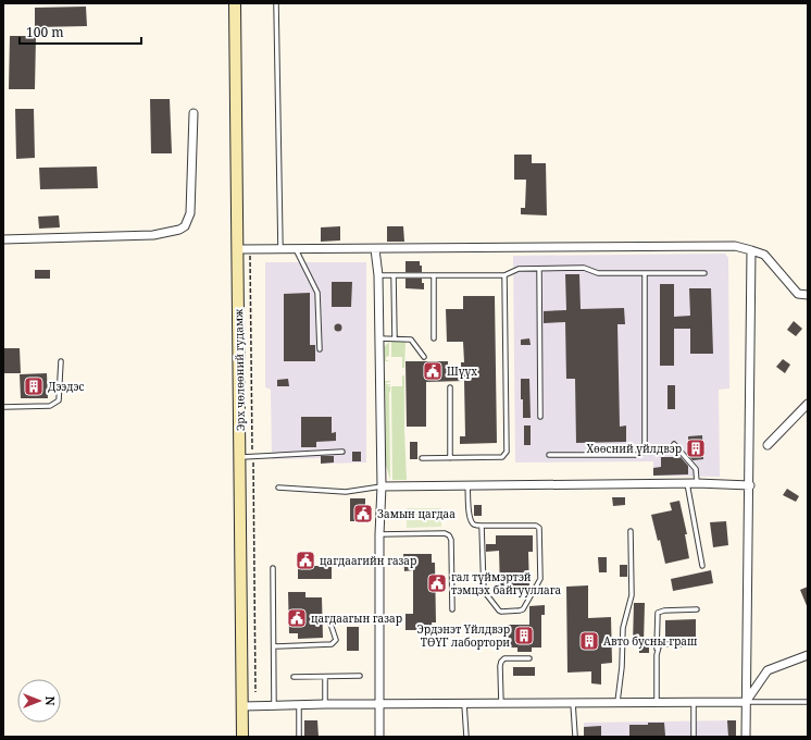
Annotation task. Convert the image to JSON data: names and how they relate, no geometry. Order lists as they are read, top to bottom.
{
  "streets": {
    "main road": ["Эрх чөлөөний гудамж"]
  },
  "places": {
    "public building": [
      "Шүүх",
      "Замын цагдаа",
      "цагдаагийн газар",
      "гал түймэртэй тэмцэх байгууллага",
      "цагдаагын газар"
    ],
    "building": [
      "Дээдэс",
      "Хөөсний үйлдвэр",
      "Эрдэнэт Үйлдвэр ТӨҮГ лабортори",
      "Авто бусны граш"
    ]
  },
  "scale_bar": "100 m",
  "north": "right"
}
